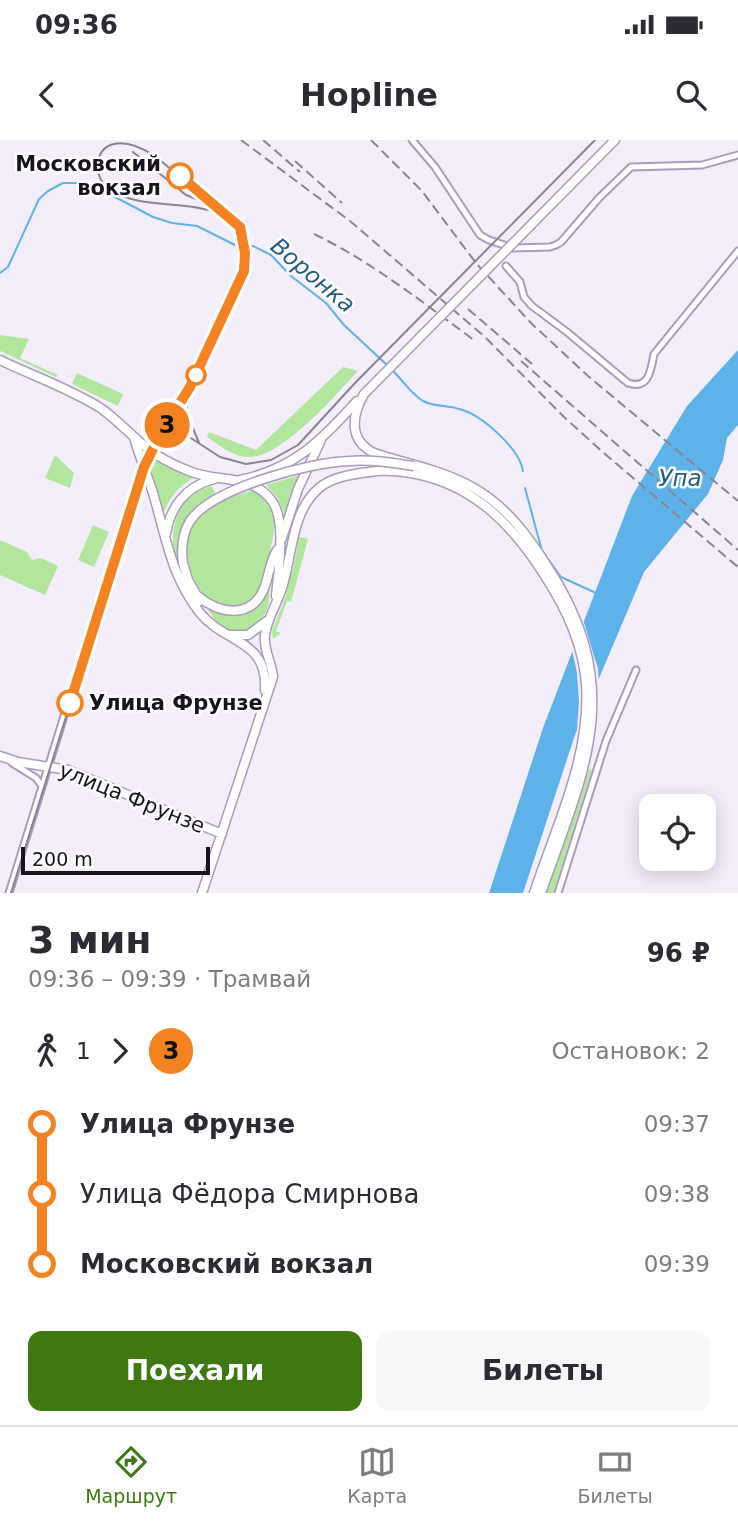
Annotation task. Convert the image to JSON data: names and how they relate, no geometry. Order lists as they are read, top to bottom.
{
  "streets": {
    "main road": ["улица Фрунзе"]
  },
  "water": ["Воронка", "Упа"],
  "places": ["Московский вокзал", "Улица Фрунзе"],
  "lines": ["tram line 3"],
  "scale_bar": "200 m",
  "page": {
    "status": "09:36",
    "header": "Hopline",
    "on_map": "3",
    "scale": "200 m",
    "heading": ["3 мин", "09:36 – 09:39 · Трамвай", "96 ₽"],
    "legs": ["1", "3", "Остановок: 2"],
    "list": [
      {
        "name": "Улица Фрунзе",
        "value": "09:37"
      },
      {
        "name": "Улица Фёдора Смирнова",
        "value": "09:38"
      },
      {
        "name": "Московский вокзал",
        "value": "09:39"
      }
    ],
    "buttons": ["Поехали", "Билеты"],
    "tabs": ["Маршрут", "Карта", "Билеты"]
  }
}
